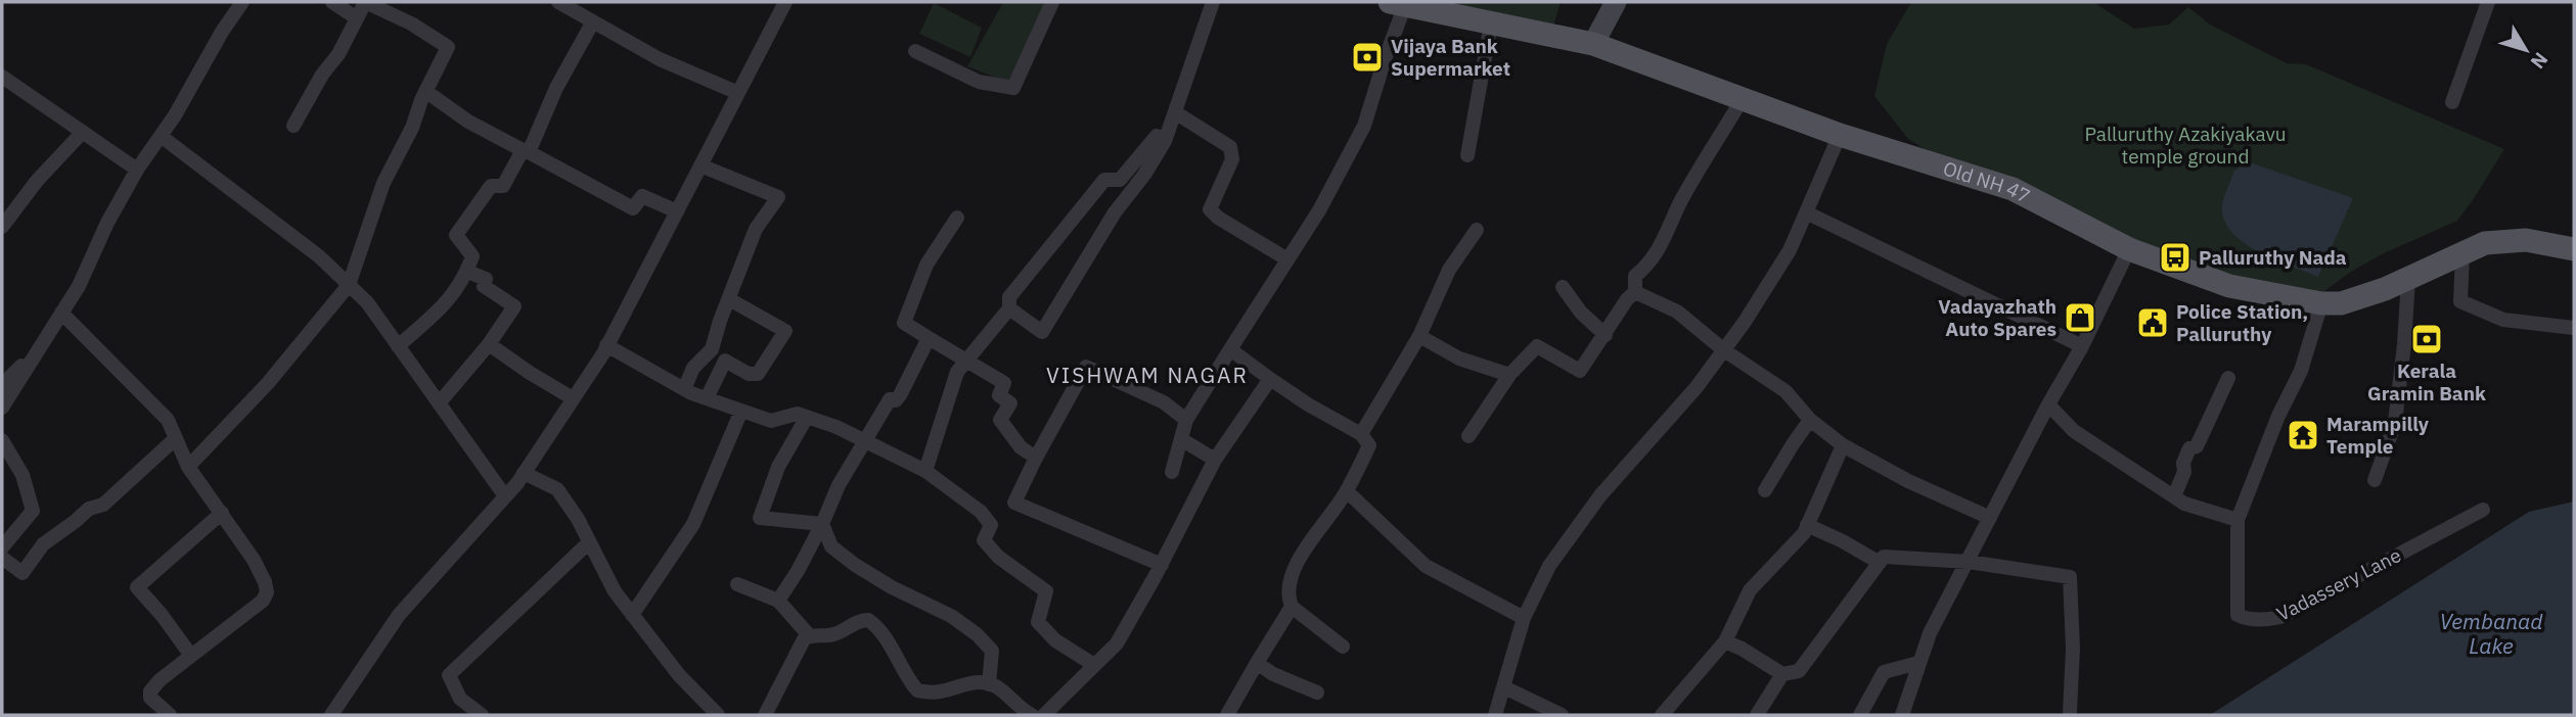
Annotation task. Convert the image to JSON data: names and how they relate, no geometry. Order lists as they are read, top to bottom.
{
  "streets": {
    "main road": ["Old NH 47"],
    "street": ["Vadassery Lane"]
  },
  "districts": ["VISHWAM NAGAR"],
  "water": ["Vembanad Lake"],
  "parks": ["Palluruthy Azakiyakavu temple ground"],
  "places": {
    "bank": ["Vijaya Bank Supermarket", "Kerala Gramin Bank"],
    "bus stop": ["Palluruthy Nada"],
    "shop": ["Vadayazhath Auto Spares"],
    "public building": ["Police Station, Palluruthy"],
    "temple": ["Marampilly Temple"]
  },
  "north": "bottom right"
}
